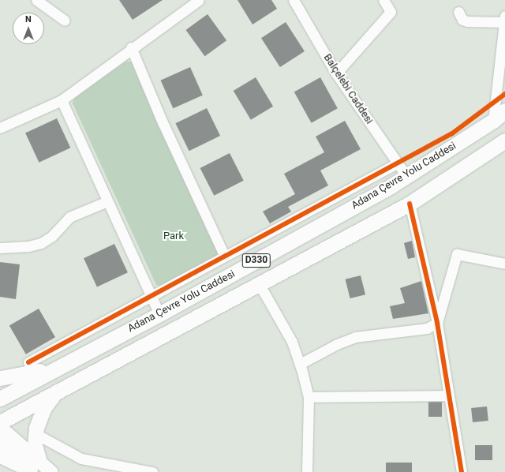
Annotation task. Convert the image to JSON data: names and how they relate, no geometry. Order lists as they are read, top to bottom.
{
  "streets": {
    "highway": ["Adana Çevre Yolu Caddesi", "D330"],
    "street": ["Balçelebi Caddesi"]
  },
  "crossings": [
    ["Balçelebi Caddesi", "Adana Çevre Yolu Caddesi"]
  ],
  "parks": ["Park"],
  "north": "top"
}
